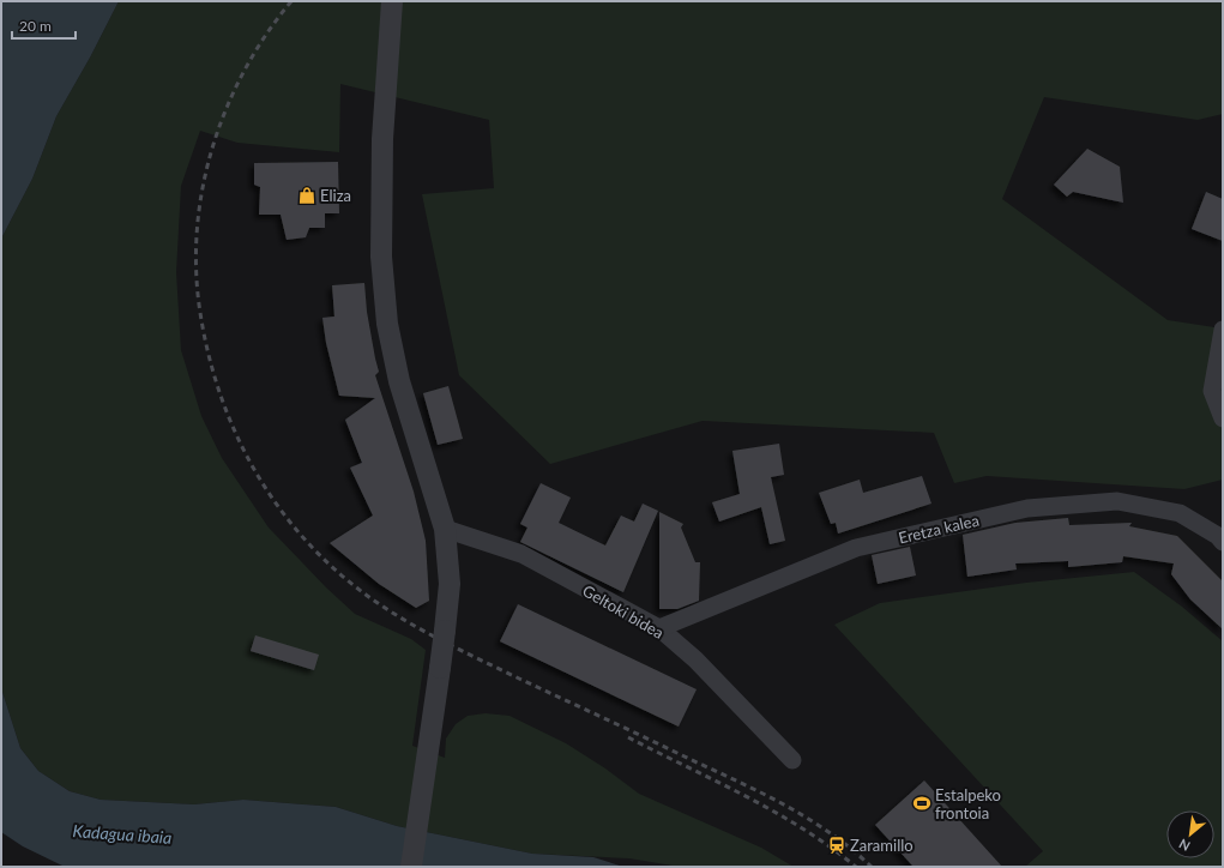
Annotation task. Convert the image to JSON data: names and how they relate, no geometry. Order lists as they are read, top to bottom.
{
  "streets": {
    "street": ["Eretza kalea", "Geltoki bidea"]
  },
  "crossings": [
    ["Eretza kalea", "Geltoki bidea"]
  ],
  "water": ["Kadagua ibaia"],
  "places": {
    "shop": ["Eliza"],
    "sports": ["Estalpeko frontoia"],
    "station": ["Zaramillo"]
  },
  "scale_bar": "20 m",
  "north": "bottom left"
}
